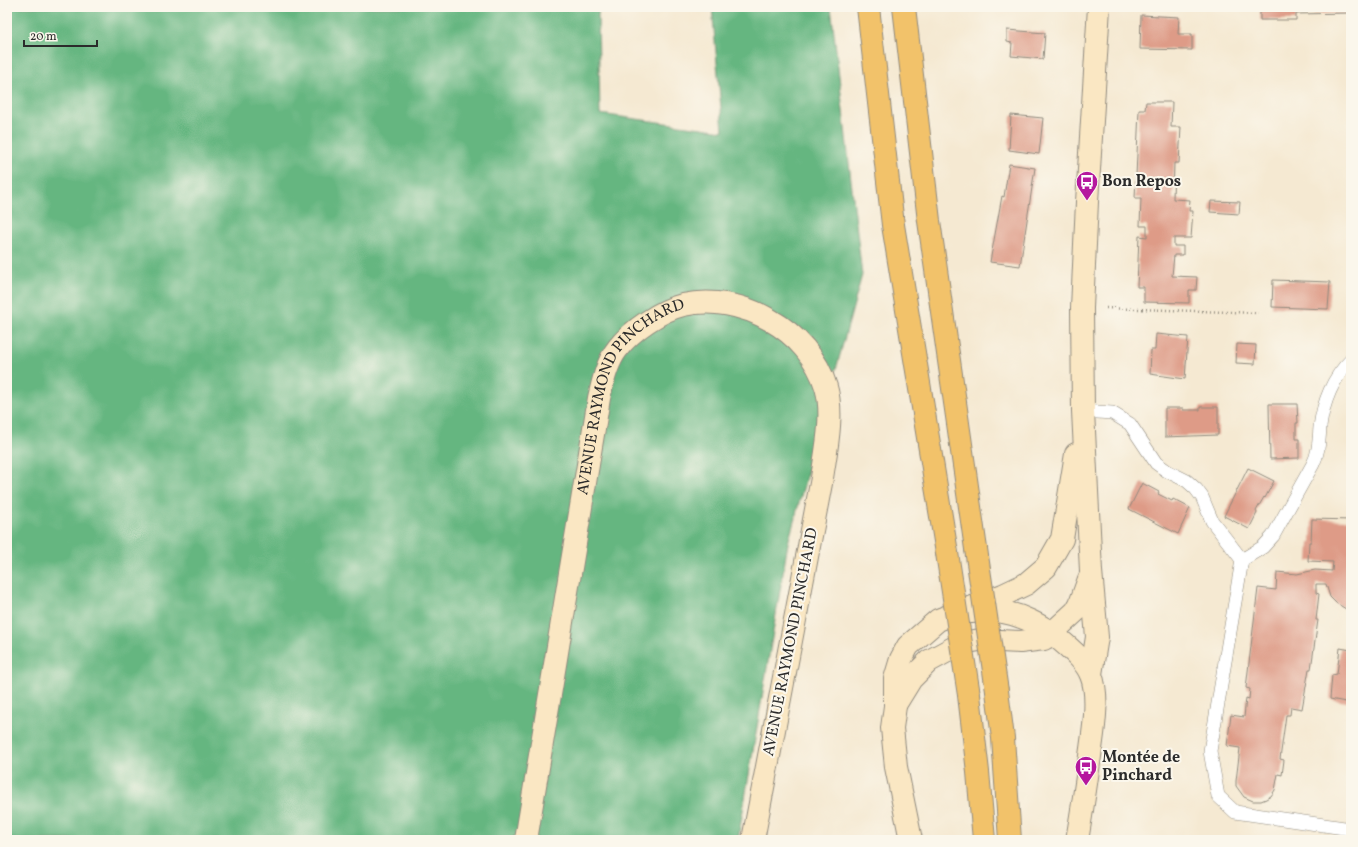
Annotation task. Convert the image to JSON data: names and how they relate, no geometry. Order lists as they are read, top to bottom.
{
  "streets": {
    "street": ["AVENUE RAYMOND PINCHARD"]
  },
  "places": {
    "bus stop": ["Bon Repos", "Montée de Pinchard"]
  },
  "scale_bar": "20 m"
}
